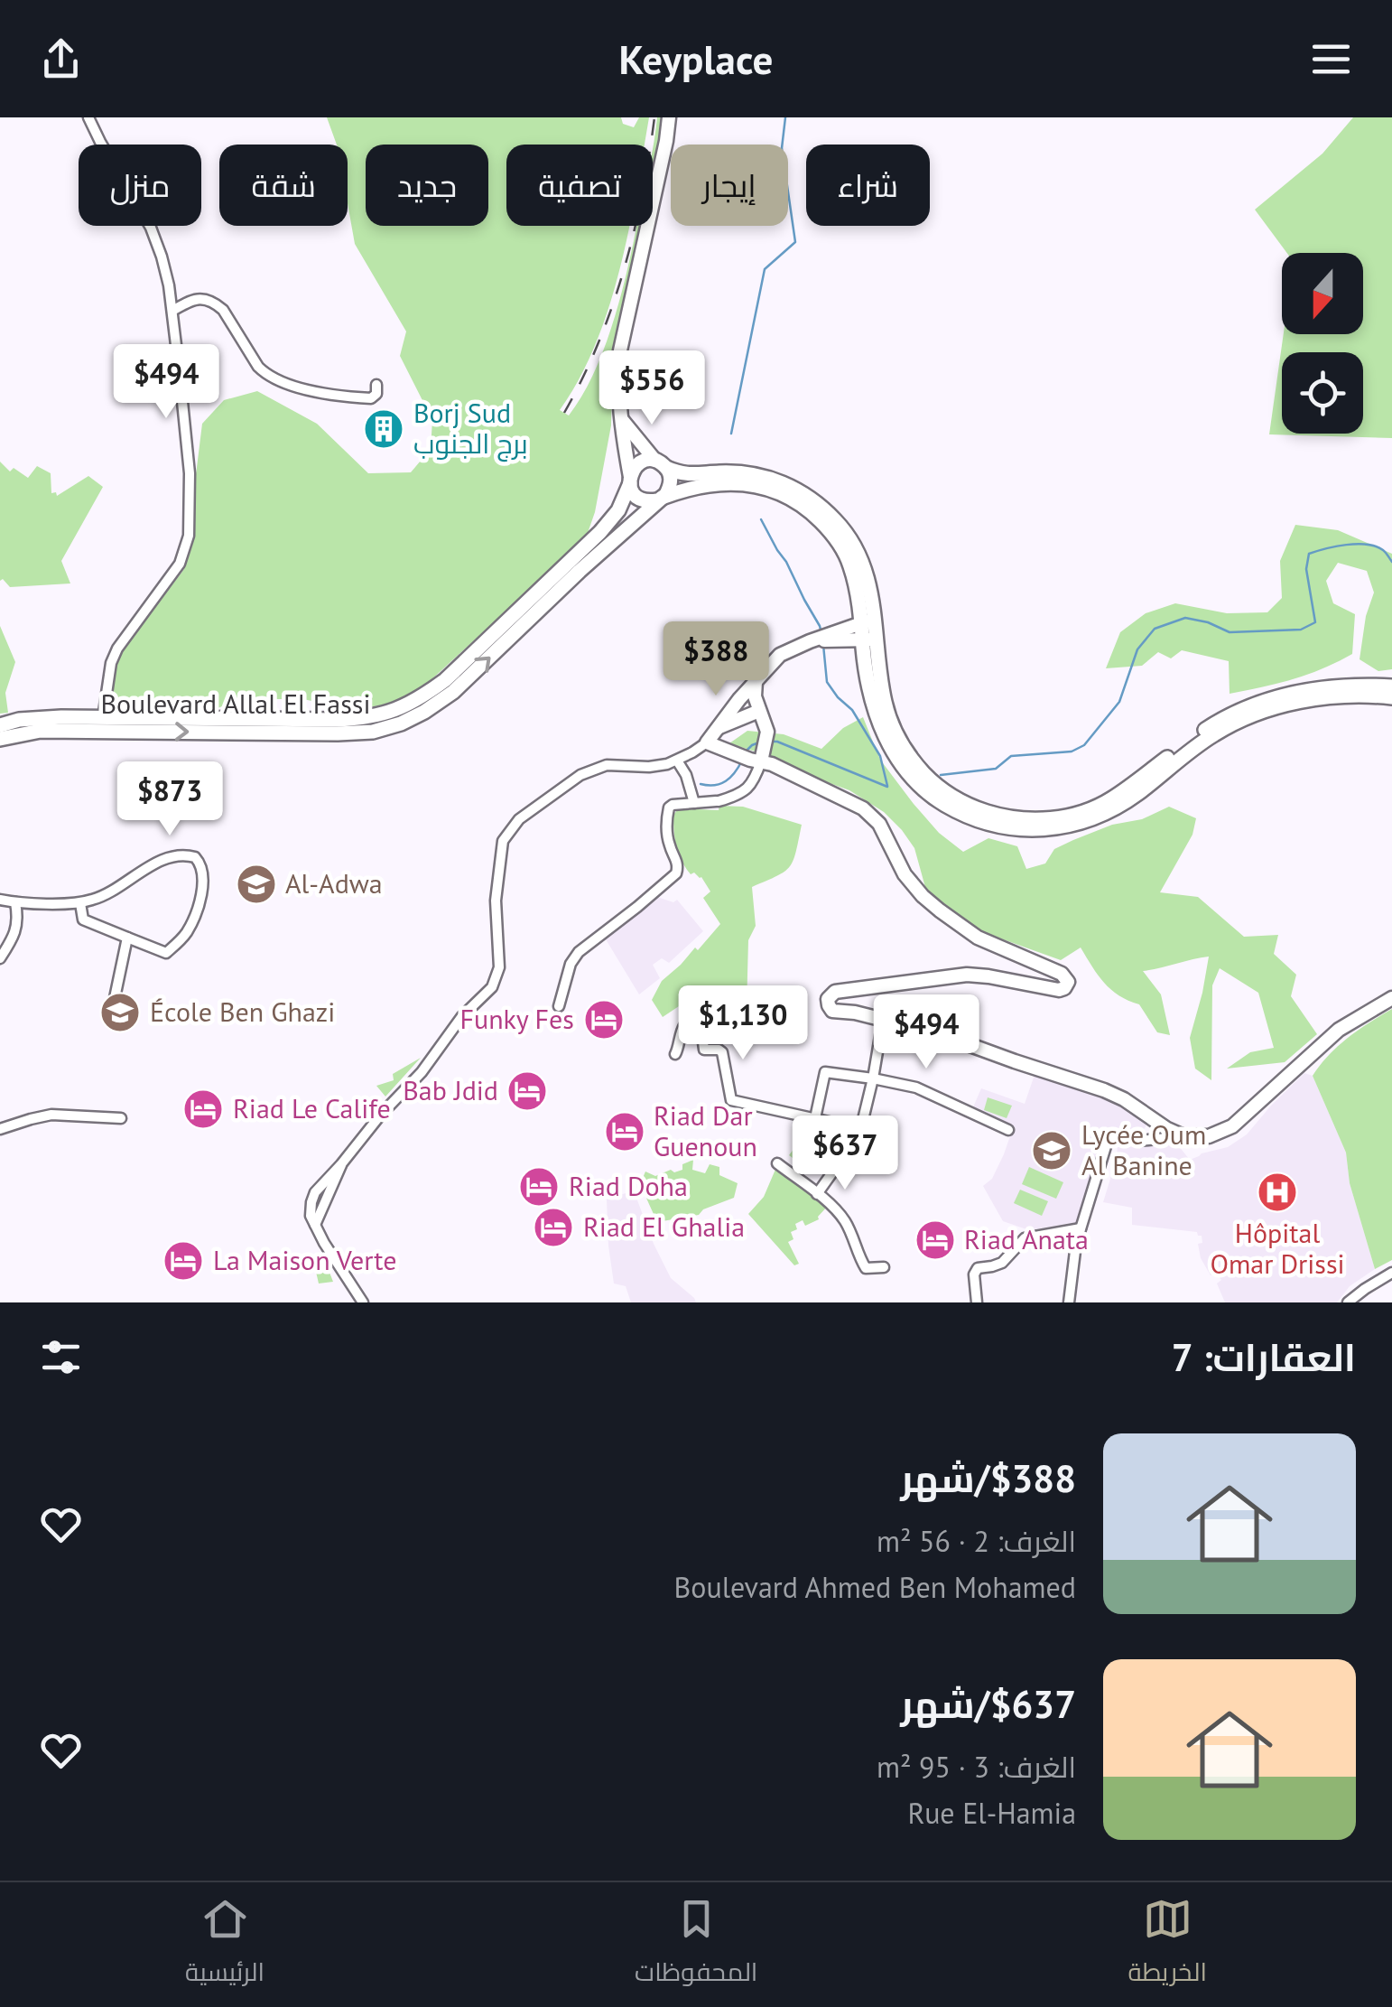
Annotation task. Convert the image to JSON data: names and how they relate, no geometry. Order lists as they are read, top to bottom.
{
  "streets": {
    "main road": ["Boulevard Allal El Fassi"]
  },
  "places": {
    "building": ["Borj Sud برج الجنوب"],
    "school or university": ["Al-Adwa", "École Ben Ghazi", "Lycée Oum Al Banine"],
    "hotel": [
      "Funky Fes",
      "Bab Jdid",
      "Riad Le Calife",
      "Riad Dar Guenoun",
      "Riad Doha",
      "Riad El Ghalia",
      "Riad Anata",
      "La Maison Verte"
    ],
    "hospital": ["Hôpital Omar Drissi"]
  },
  "north": "bottom",
  "page": {
    "header": "Keyplace",
    "chip": [
      "شراء",
      "إيجار",
      "تصفية",
      "جديد",
      "شقة",
      "منزل"
    ],
    "price": [
      "$494",
      "$556",
      "$388",
      "$873",
      "$1,130",
      "$494",
      "$637"
    ],
    "heading": "العقارات: 7",
    "list": [
      {
        "name": "$388/شهر",
        "note": "الغرف: 2 · 56 m² · Boulevard Ahmed Ben Mohamed"
      },
      {
        "name": "$637/شهر",
        "note": "الغرف: 3 · 95 m² · Rue El-Hamia"
      }
    ],
    "tabs": ["الخريطة", "المحفوظات", "الرئيسية"]
  }
}
